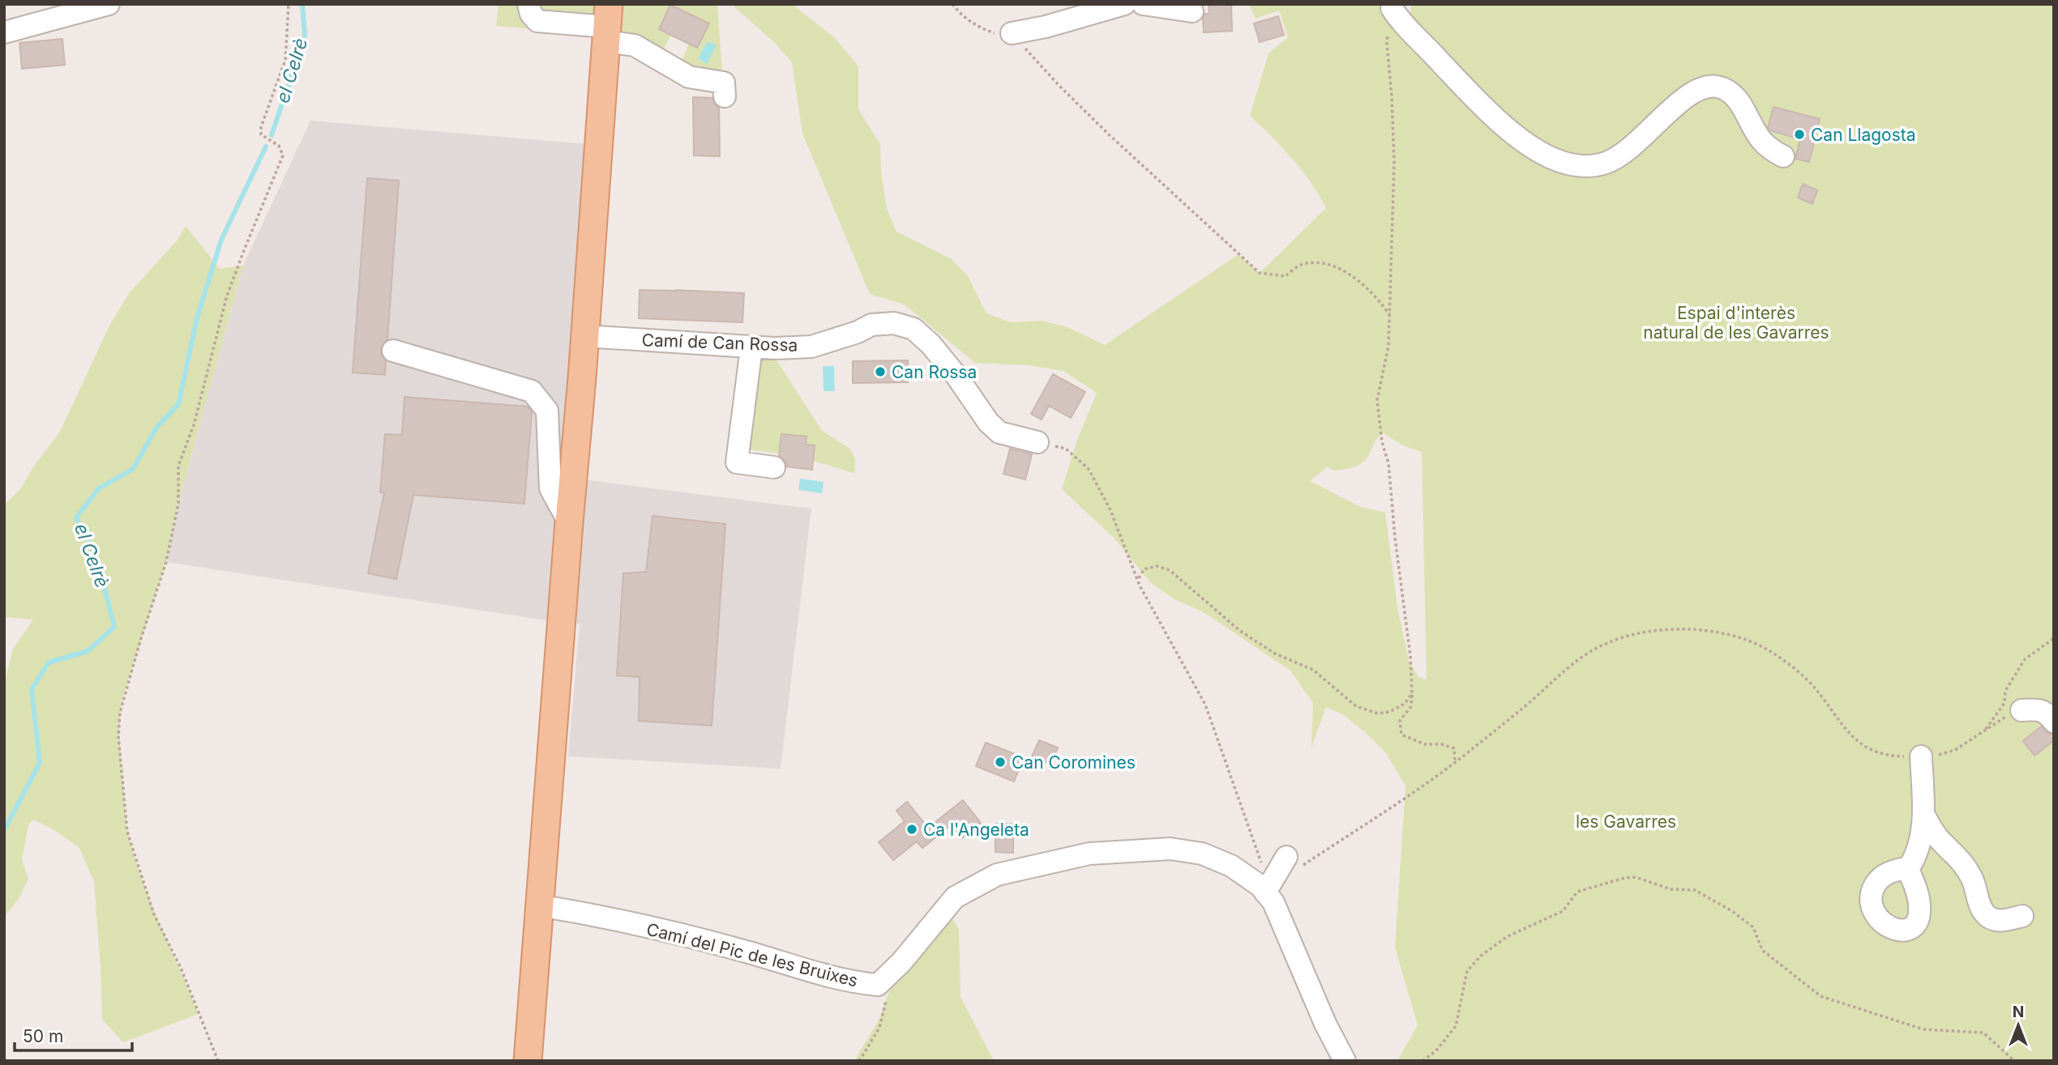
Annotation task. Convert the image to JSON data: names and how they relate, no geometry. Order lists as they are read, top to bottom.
{
  "streets": {
    "street": ["Camí de Can Rossa", "Camí del Pic de les Bruixes"]
  },
  "water": ["el Celrè"],
  "parks": ["Espai d'interès natural de les Gavarres", "les Gavarres"],
  "places": [
    "Can Llagosta",
    "Can Rossa",
    "Can Coromines",
    "Ca l'Angeleta"
  ],
  "scale_bar": "50 m",
  "north": "top"
}
